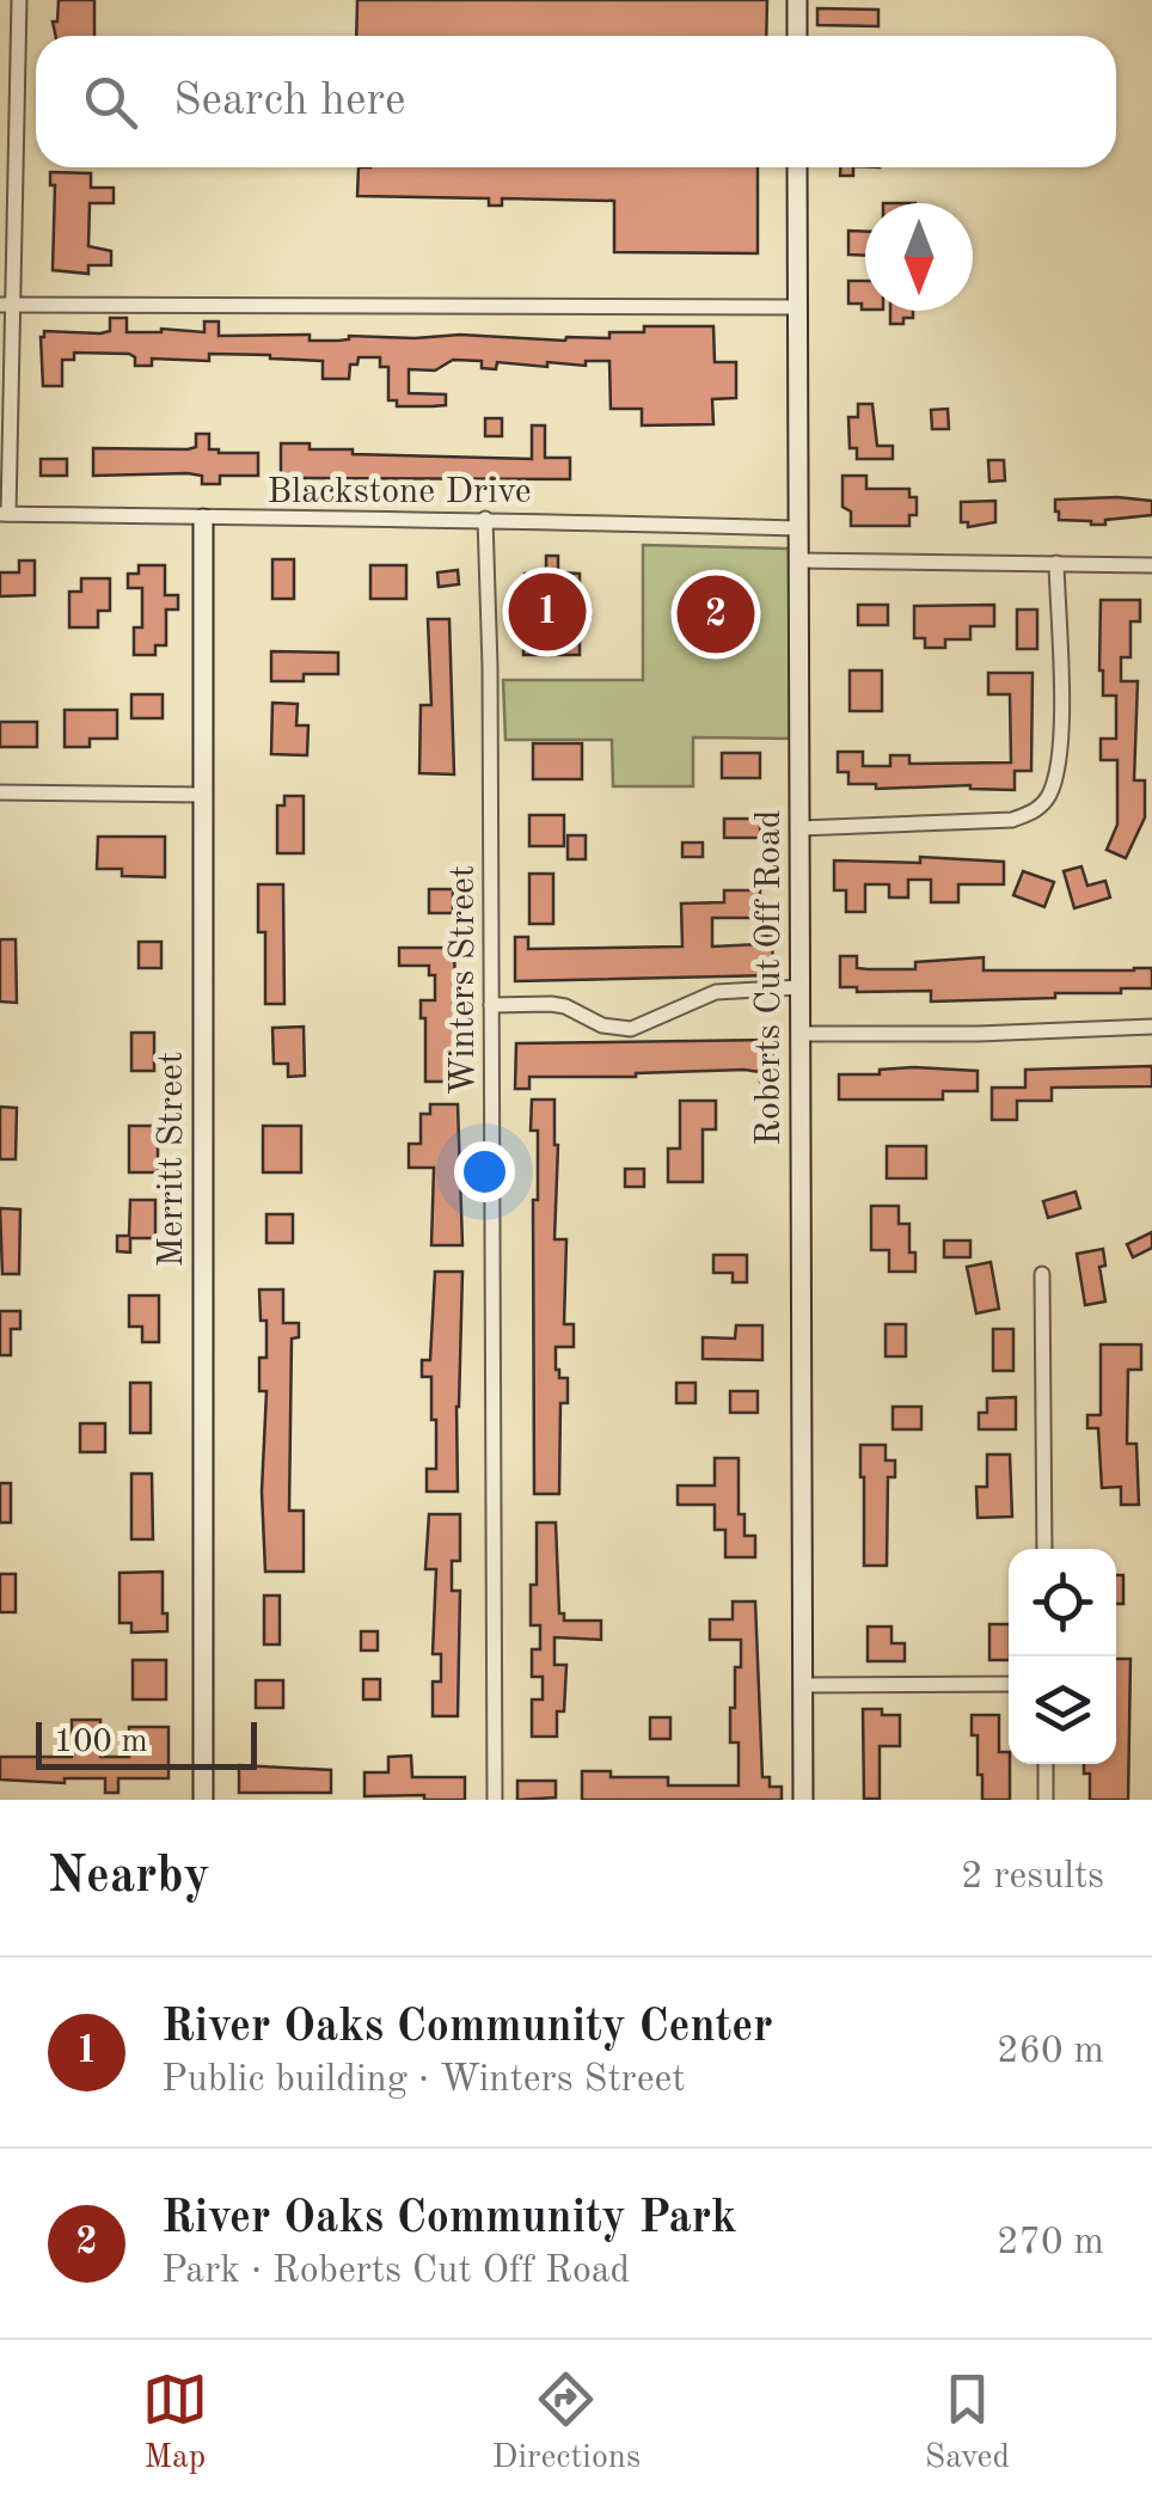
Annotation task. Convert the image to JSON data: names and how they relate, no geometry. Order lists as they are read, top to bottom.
{
  "streets": {
    "street": [
      "Blackstone Drive",
      "Roberts Cut Off Road",
      "Winters Street",
      "Merritt Street"
    ]
  },
  "crossings": [
    ["Blackstone Drive", "Roberts Cut Off Road"],
    ["Blackstone Drive", "Winters Street"],
    ["Blackstone Drive", "Merritt Street"]
  ],
  "scale_bar": "100 m",
  "north": "bottom",
  "page": {
    "search": "Search here",
    "pins": ["1", "2"],
    "scale": "100 m",
    "heading": ["Nearby", "2 results"],
    "list": [
      {
        "mark": "1",
        "name": "River Oaks Community Center",
        "note": "Public building · Winters Street",
        "value": "260 m"
      },
      {
        "mark": "2",
        "name": "River Oaks Community Park",
        "note": "Park · Roberts Cut Off Road",
        "value": "270 m"
      }
    ],
    "nav": ["Map", "Directions", "Saved"]
  }
}
